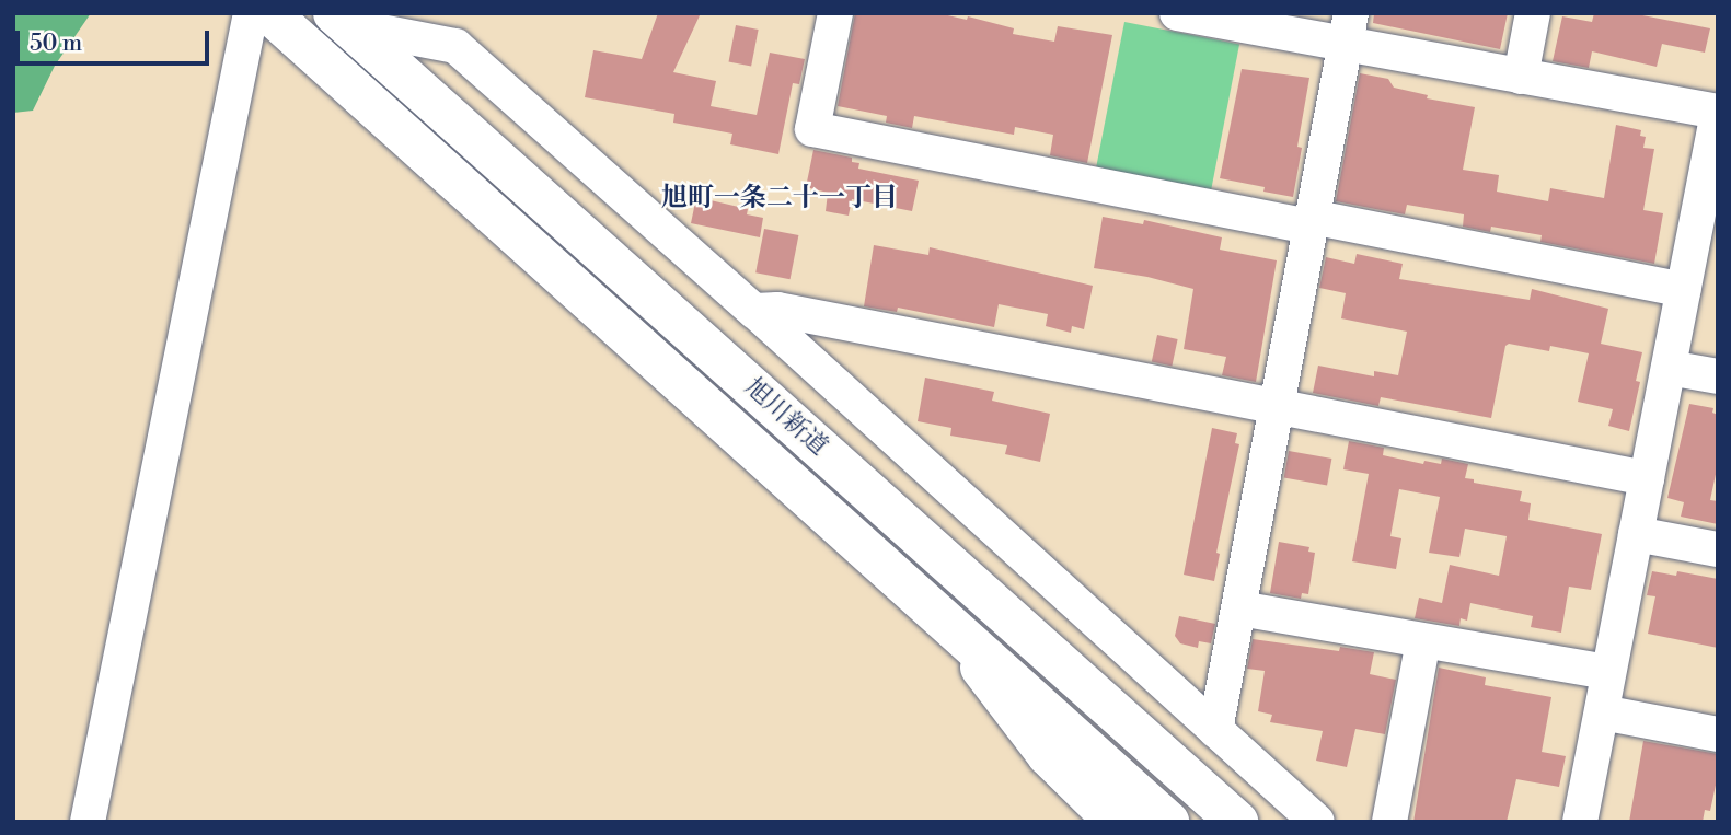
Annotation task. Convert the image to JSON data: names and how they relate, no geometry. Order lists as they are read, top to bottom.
{
  "streets": {
    "main road": ["旭川新道"]
  },
  "districts": ["旭町一条二十一丁目"],
  "scale_bar": "50 m"
}
